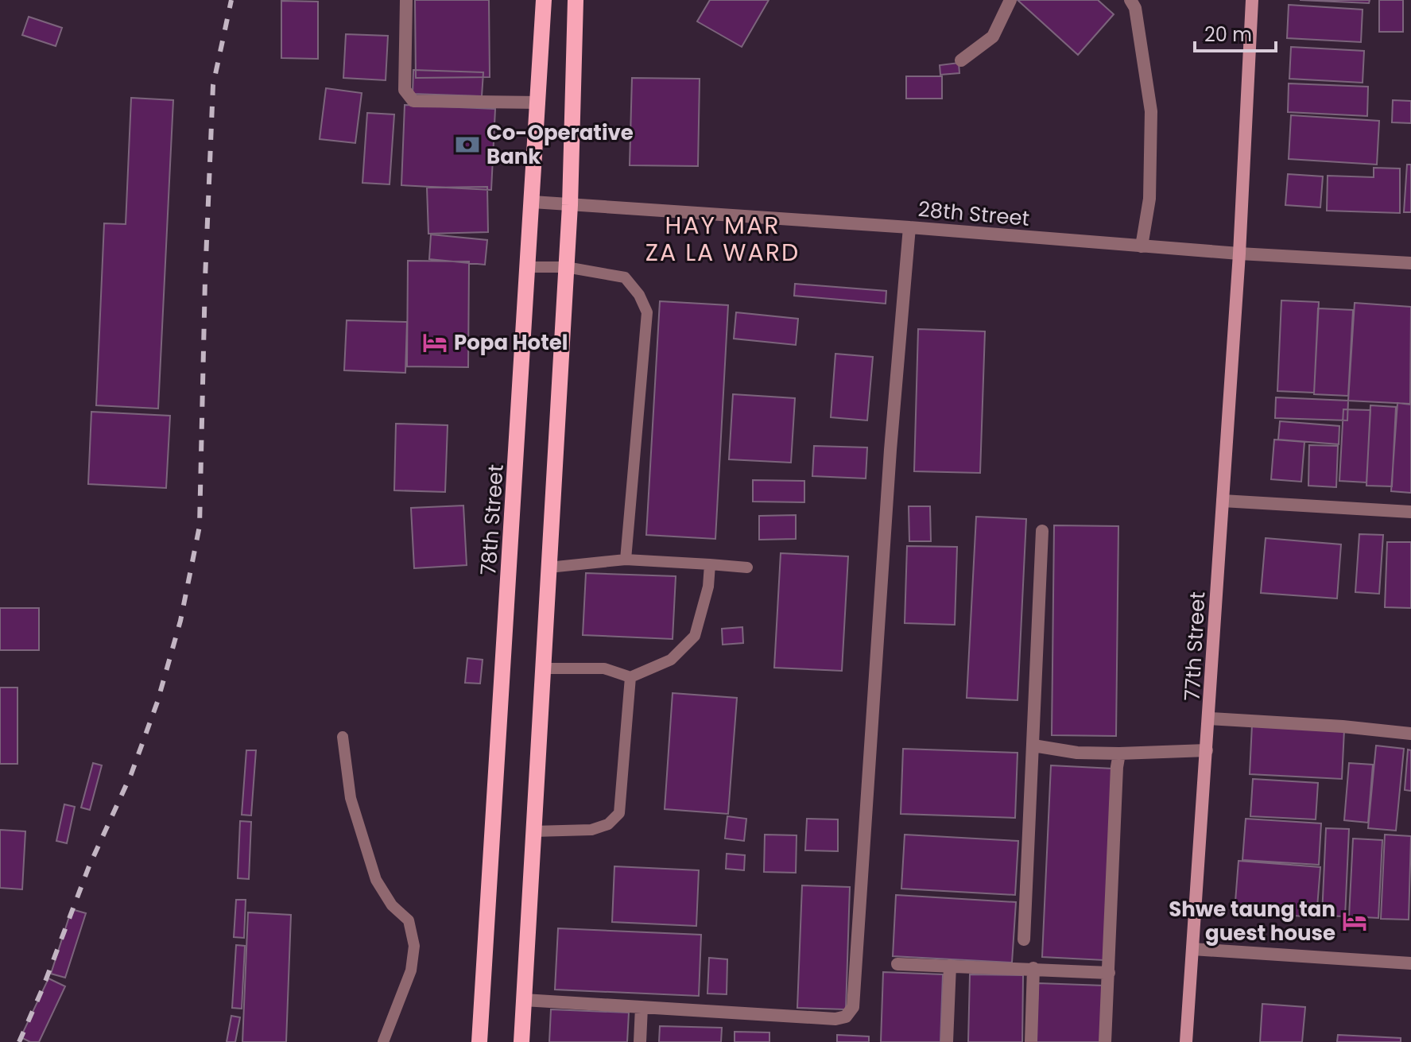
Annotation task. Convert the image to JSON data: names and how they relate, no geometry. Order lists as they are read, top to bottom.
{
  "streets": {
    "main road": ["78th Street"],
    "street": ["28th Street", "77th Street"]
  },
  "crossings": [
    ["28th Street", "78th Street"],
    ["28th Street", "77th Street"]
  ],
  "districts": ["HAY MAR ZA LA WARD"],
  "places": {
    "bank": ["Co-Operative Bank"],
    "hotel": ["Popa Hotel", "Shwe taung tan guest house"]
  },
  "scale_bar": "20 m"
}
